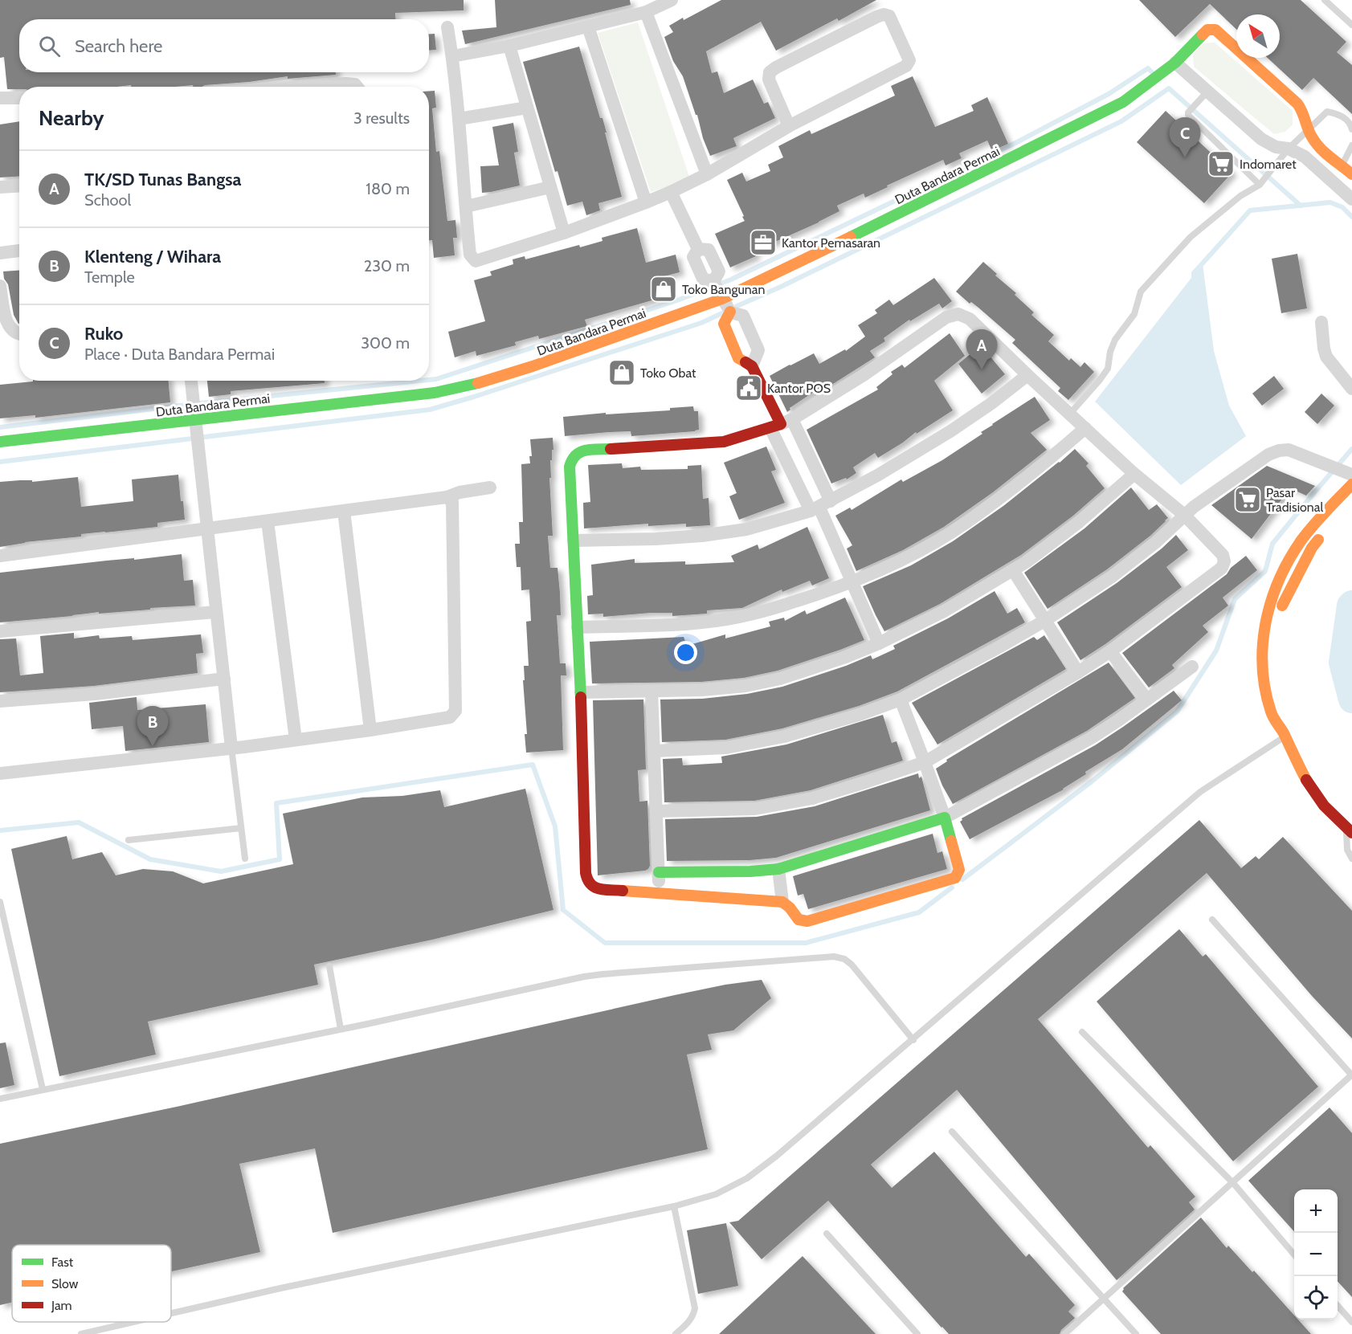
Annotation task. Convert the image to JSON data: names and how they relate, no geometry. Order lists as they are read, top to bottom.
{
  "streets": {
    "street": ["Duta Bandara Permai"]
  },
  "places": {
    "supermarket": ["Indomaret", "Pasar Tradisional"],
    "office": ["Kantor Pemasaran"],
    "shop": ["Toko Bangunan", "Toko Obat"],
    "public building": ["Kantor POS"]
  },
  "legend": ["Fast", "Slow", "Jam"],
  "north": "top left",
  "page": {
    "search": "Search here",
    "heading": ["Nearby", "3 results"],
    "pins": ["C", "A", "B"],
    "list": [
      {
        "mark": "A",
        "name": "TK/SD Tunas Bangsa",
        "note": "School",
        "value": "180 m"
      },
      {
        "mark": "B",
        "name": "Klenteng / Wihara",
        "note": "Temple",
        "value": "230 m"
      },
      {
        "mark": "C",
        "name": "Ruko",
        "note": "Place · Duta Bandara Permai",
        "value": "300 m"
      }
    ],
    "map_buttons": ["+", "−"]
  }
}
